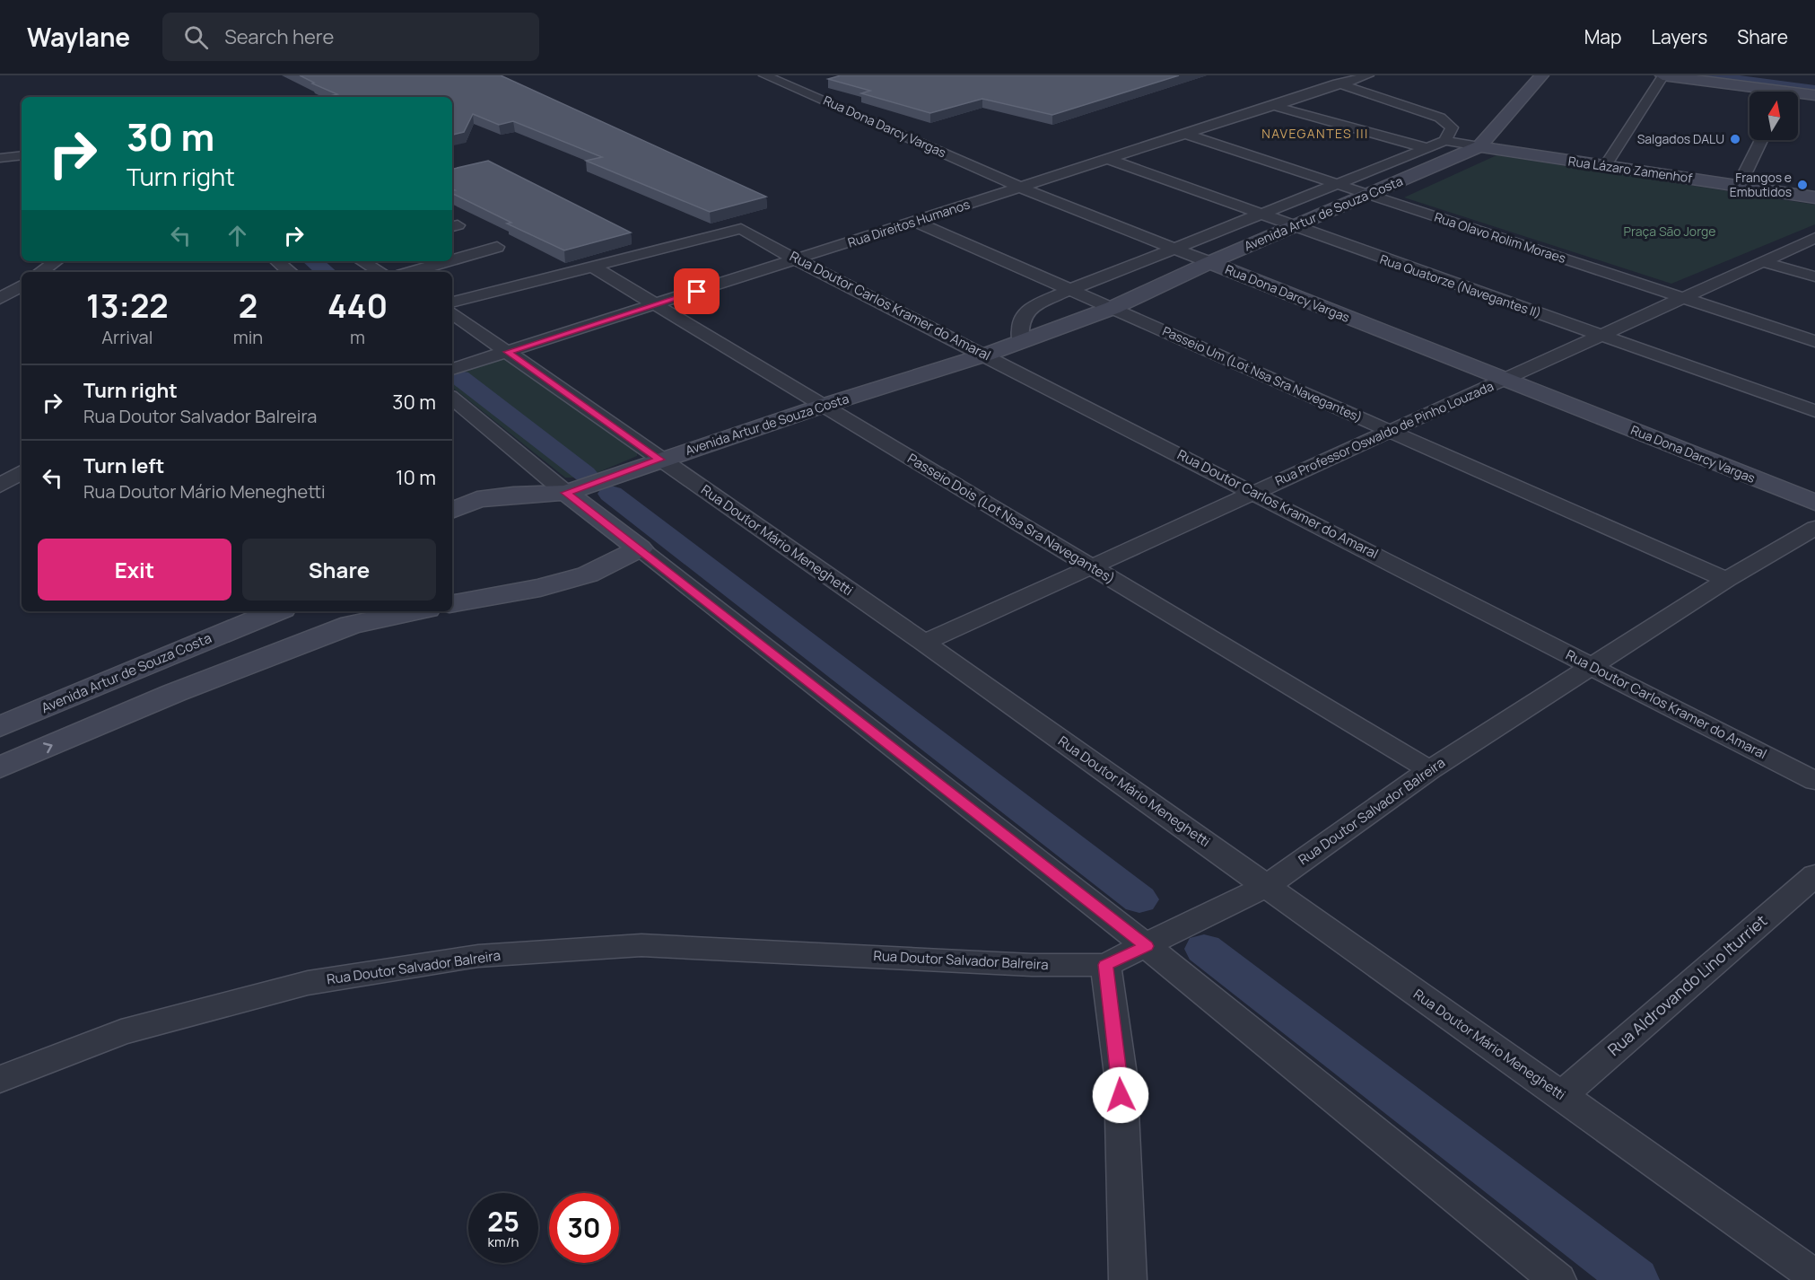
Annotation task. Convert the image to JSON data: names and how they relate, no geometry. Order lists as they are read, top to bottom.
{
  "streets": {
    "street": [
      "Rua Dona Darcy Vargas",
      "Rua Lázaro Zamenhof",
      "Avenida Artur de Souza Costa",
      "Rua Direitos Humanos",
      "Rua Olavo Rolim Moraes",
      "Rua Quatorze (Navegantes II)",
      "Rua Doutor Carlos Kramer do Amaral",
      "Passeio Um (Lot Nsa Sra Navegantes)",
      "Rua Professor Oswaldo de Pinho Louzada",
      "Passeio Dois (Lot Nsa Sra Navegantes)",
      "Rua Doutor Mário Meneghetti",
      "Rua Doutor Salvador Balreira",
      "Rua Aldrovando Lino Iturriet"
    ]
  },
  "crossings": [
    ["Rua Dona Darcy Vargas", "Avenida Artur de Souza Costa"],
    ["Rua Dona Darcy Vargas", "Rua Direitos Humanos"],
    ["Rua Dona Darcy Vargas", "Rua Professor Oswaldo de Pinho Louzada"],
    ["Rua Lázaro Zamenhof", "Avenida Artur de Souza Costa"],
    ["Avenida Artur de Souza Costa", "Rua Olavo Rolim Moraes"],
    ["Avenida Artur de Souza Costa", "Rua Quatorze (Navegantes II)"],
    ["Avenida Artur de Souza Costa", "Rua Doutor Carlos Kramer do Amaral"],
    ["Avenida Artur de Souza Costa", "Passeio Um (Lot Nsa Sra Navegantes)"],
    ["Avenida Artur de Souza Costa", "Passeio Dois (Lot Nsa Sra Navegantes)"],
    ["Avenida Artur de Souza Costa", "Rua Doutor Mário Meneghetti"],
    ["Rua Direitos Humanos", "Rua Olavo Rolim Moraes"],
    ["Rua Direitos Humanos", "Rua Quatorze (Navegantes II)"],
    ["Rua Direitos Humanos", "Rua Doutor Carlos Kramer do Amaral"],
    ["Rua Direitos Humanos", "Passeio Um (Lot Nsa Sra Navegantes)"],
    ["Rua Direitos Humanos", "Passeio Dois (Lot Nsa Sra Navegantes)"],
    ["Rua Direitos Humanos", "Rua Doutor Mário Meneghetti"],
    ["Rua Olavo Rolim Moraes", "Rua Professor Oswaldo de Pinho Louzada"],
    ["Rua Quatorze (Navegantes II)", "Rua Professor Oswaldo de Pinho Louzada"],
    ["Rua Doutor Carlos Kramer do Amaral", "Rua Professor Oswaldo de Pinho Louzada"],
    ["Rua Doutor Carlos Kramer do Amaral", "Passeio Dois (Lot Nsa Sra Navegantes)"],
    ["Rua Doutor Carlos Kramer do Amaral", "Rua Doutor Salvador Balreira"],
    ["Passeio Um (Lot Nsa Sra Navegantes)", "Rua Professor Oswaldo de Pinho Louzada"],
    ["Passeio Um (Lot Nsa Sra Navegantes)", "Rua Doutor Salvador Balreira"],
    ["Rua Professor Oswaldo de Pinho Louzada", "Passeio Dois (Lot Nsa Sra Navegantes)"],
    ["Rua Professor Oswaldo de Pinho Louzada", "Rua Doutor Mário Meneghetti"],
    ["Passeio Dois (Lot Nsa Sra Navegantes)", "Rua Doutor Salvador Balreira"],
    ["Rua Doutor Mário Meneghetti", "Rua Doutor Salvador Balreira"],
    ["Rua Doutor Mário Meneghetti", "Rua Aldrovando Lino Iturriet"]
  ],
  "districts": ["NAVEGANTES III"],
  "parks": ["Praça São Jorge"],
  "places": ["Salgados DALU", "Frangos e Embutidos"],
  "north": "top",
  "page": {
    "header": "Waylane",
    "search": "Search here",
    "nav": ["Map", "Layers", "Share"],
    "turn": ["30 m", "Turn right"],
    "eta": [
      "13:22",
      "Arrival",
      "2",
      "min",
      "440",
      "m"
    ],
    "list": [
      {
        "name": "Turn right",
        "note": "Rua Doutor Salvador Balreira",
        "value": "30 m"
      },
      {
        "name": "Turn left",
        "note": "Rua Doutor Mário Meneghetti",
        "value": "10 m"
      }
    ],
    "buttons": ["Exit", "Share"],
    "speed": "25 km/h",
    "limit": "30"
  }
}
